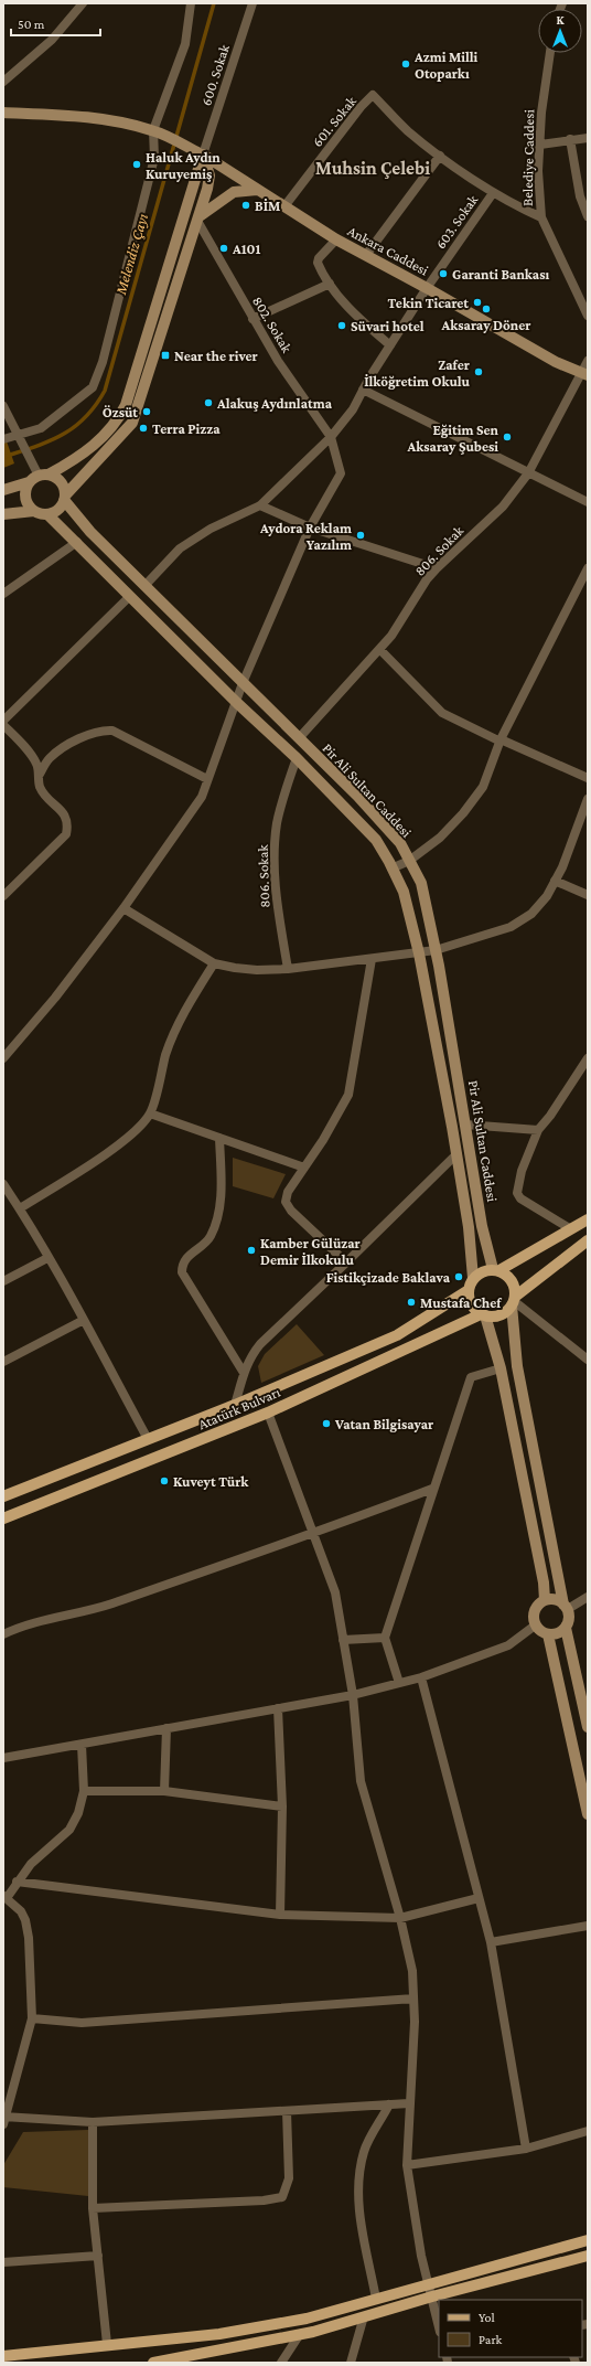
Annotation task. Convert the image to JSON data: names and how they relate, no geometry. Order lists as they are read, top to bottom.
{
  "streets": {
    "main road": ["Ankara Caddesi", "Pir Ali Sultan Caddesi", "Atatürk Bulvarı"],
    "street": [
      "600. Sokak",
      "601. Sokak",
      "Belediye Caddesi",
      "603. Sokak",
      "802. Sokak",
      "806. Sokak"
    ]
  },
  "crossings": [
    ["600. Sokak", "Ankara Caddesi"],
    ["601. Sokak", "Ankara Caddesi"],
    ["603. Sokak", "Ankara Caddesi"],
    ["603. Sokak", "802. Sokak"],
    ["603. Sokak", "Pir Ali Sultan Caddesi"],
    ["Ankara Caddesi", "806. Sokak"],
    ["802. Sokak", "Pir Ali Sultan Caddesi"],
    ["806. Sokak", "Pir Ali Sultan Caddesi"],
    ["Pir Ali Sultan Caddesi", "Atatürk Bulvarı"]
  ],
  "districts": ["Muhsin Çelebi"],
  "water": ["Melendiz Çayı"],
  "places": {
    "other": [
      "Azmi Milli Otoparkı",
      "Haluk Aydın Kuruyemiş",
      "BİM",
      "A101",
      "Garanti Bankası",
      "Tekin Ticaret",
      "Aksaray Döner",
      "Süvari hotel",
      "Zafer İlköğretim Okulu",
      "Alakuş Aydınlatma",
      "Özsüt",
      "Terra Pizza",
      "Eğitim Sen Aksaray Şubesi",
      "Aydora Reklam Yazılım",
      "Kamber Gülüzar Demir İlkokulu",
      "Fistikçizade Baklava",
      "Mustafa Chef",
      "Vatan Bilgisayar",
      "Kuveyt Türk"
    ],
    "transit": ["Near the river"]
  },
  "legend": ["Yol", "Park"],
  "scale_bar": "50 m",
  "north": "top"
}
